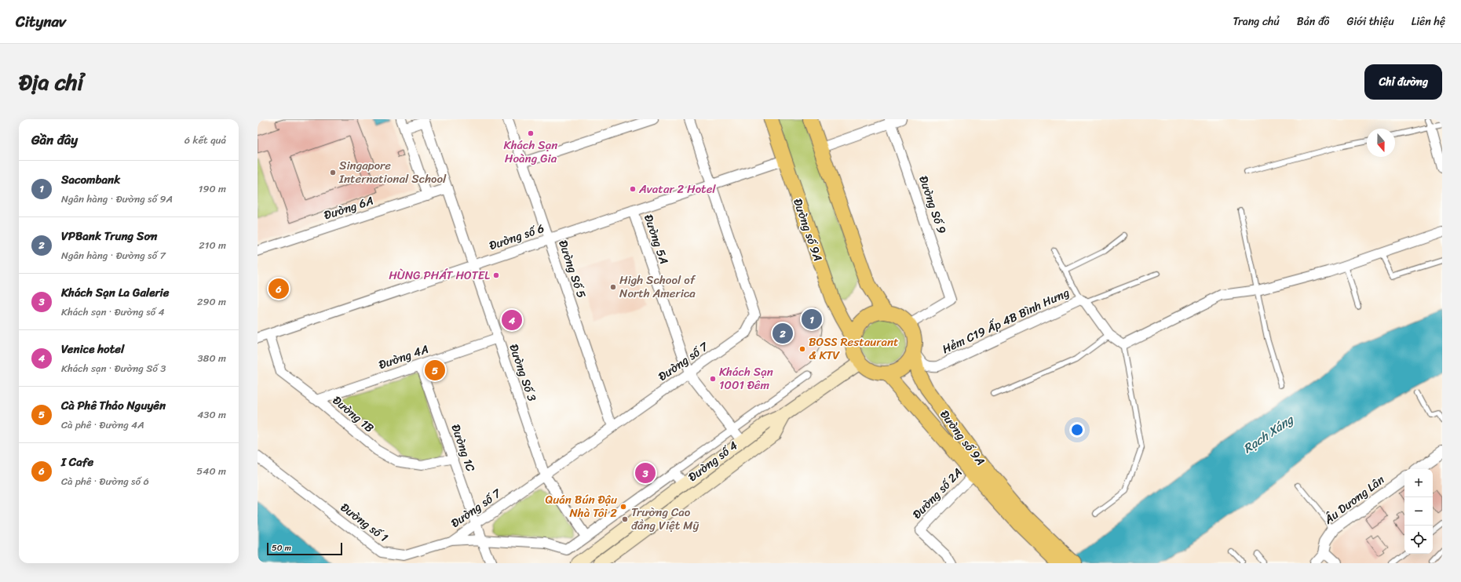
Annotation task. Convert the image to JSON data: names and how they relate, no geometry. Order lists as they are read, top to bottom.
{
  "streets": {
    "main road": ["Đường số 9A", "Đường số 4"],
    "street": [
      "Đường Số 9",
      "Đường 6A",
      "Đường số 6",
      "Đường 5A",
      "Đường Số 5",
      "Hẻm C19 Ấp 4B Bình Hưng",
      "Đường 4A",
      "Đường số 7",
      "Đường Số 3",
      "Đường 1B",
      "Đường 1C",
      "Đường số 2A",
      "Âu Dương Lân",
      "Đường số 1"
    ]
  },
  "crossings": [
    ["Đường Số 9", "Đường số 9A"],
    ["Đường Số 9", "Hẻm C19 Ấp 4B Bình Hưng"],
    ["Đường Số 9", "Đường số 4"],
    ["Đường 6A", "Đường Số 3"],
    ["Đường số 9A", "Đường số 6"],
    ["Đường số 9A", "Hẻm C19 Ấp 4B Bình Hưng"],
    ["Đường số 9A", "Đường số 4"],
    ["Đường số 9A", "Đường số 2A"],
    ["Đường số 6", "Đường 5A"],
    ["Đường số 6", "Đường Số 5"],
    ["Đường số 6", "Đường số 7"],
    ["Đường số 6", "Đường Số 3"],
    ["Đường số 6", "Đường 1B"],
    ["Đường 5A", "Đường số 7"],
    ["Đường 5A", "Đường số 4"],
    ["Đường Số 5", "Đường số 7"],
    ["Hẻm C19 Ấp 4B Bình Hưng", "Đường số 4"],
    ["Đường 4A", "Đường Số 3"],
    ["Đường 4A", "Đường 1B"],
    ["Đường 4A", "Đường 1C"],
    ["Đường số 7", "Đường Số 3"],
    ["Đường số 7", "Đường 1C"],
    ["Đường số 7", "Đường số 1"],
    ["Đường Số 3", "Đường số 4"],
    ["Đường Số 3", "Đường số 1"],
    ["Đường 1B", "Đường 1C"],
    ["Đường 1C", "Đường số 1"],
    ["Đường số 4", "Đường số 1"]
  ],
  "water": ["Rạch Xáng"],
  "places": [
    "Khách Sạn Hoàng Gia",
    "Singapore International School",
    "Avatar 2 Hotel",
    "HÙNG PHÁT HOTEL",
    "High School of North America",
    "BOSS Restaurant & KTV",
    "Khách Sạn 1001 Đêm",
    "Quán Bún Đậu Nhà Tôi 2",
    "Trường Cao đẳng Việt Mỹ"
  ],
  "scale_bar": "50 m",
  "north": "bottom",
  "page": {
    "header": "Citynav",
    "nav": [
      "Trang chủ",
      "Bản đồ",
      "Giới thiệu",
      "Liên hệ"
    ],
    "title": "Địa chỉ",
    "buttons": "Chỉ đường",
    "heading": ["Gần đây", "6 kết quả"],
    "list": [
      {
        "mark": "1",
        "name": "Sacombank",
        "note": "Ngân hàng · Đường số 9A",
        "value": "190 m"
      },
      {
        "mark": "2",
        "name": "VPBank Trung Sơn",
        "note": "Ngân hàng · Đường số 7",
        "value": "210 m"
      },
      {
        "mark": "3",
        "name": "Khách Sạn La Galerie",
        "note": "Khách sạn · Đường số 4",
        "value": "290 m"
      },
      {
        "mark": "4",
        "name": "Venice hotel",
        "note": "Khách sạn · Đường Số 3",
        "value": "380 m"
      },
      {
        "mark": "5",
        "name": "Cà Phê Thảo Nguyên",
        "note": "Cà phê · Đường 4A",
        "value": "430 m"
      },
      {
        "mark": "6",
        "name": "I Cafe",
        "note": "Cà phê · Đường số 6",
        "value": "540 m"
      }
    ],
    "pins": [
      "6",
      "1",
      "4",
      "2",
      "5",
      "3"
    ],
    "map_buttons": ["+", "−"],
    "scale": "50 m"
  }
}
